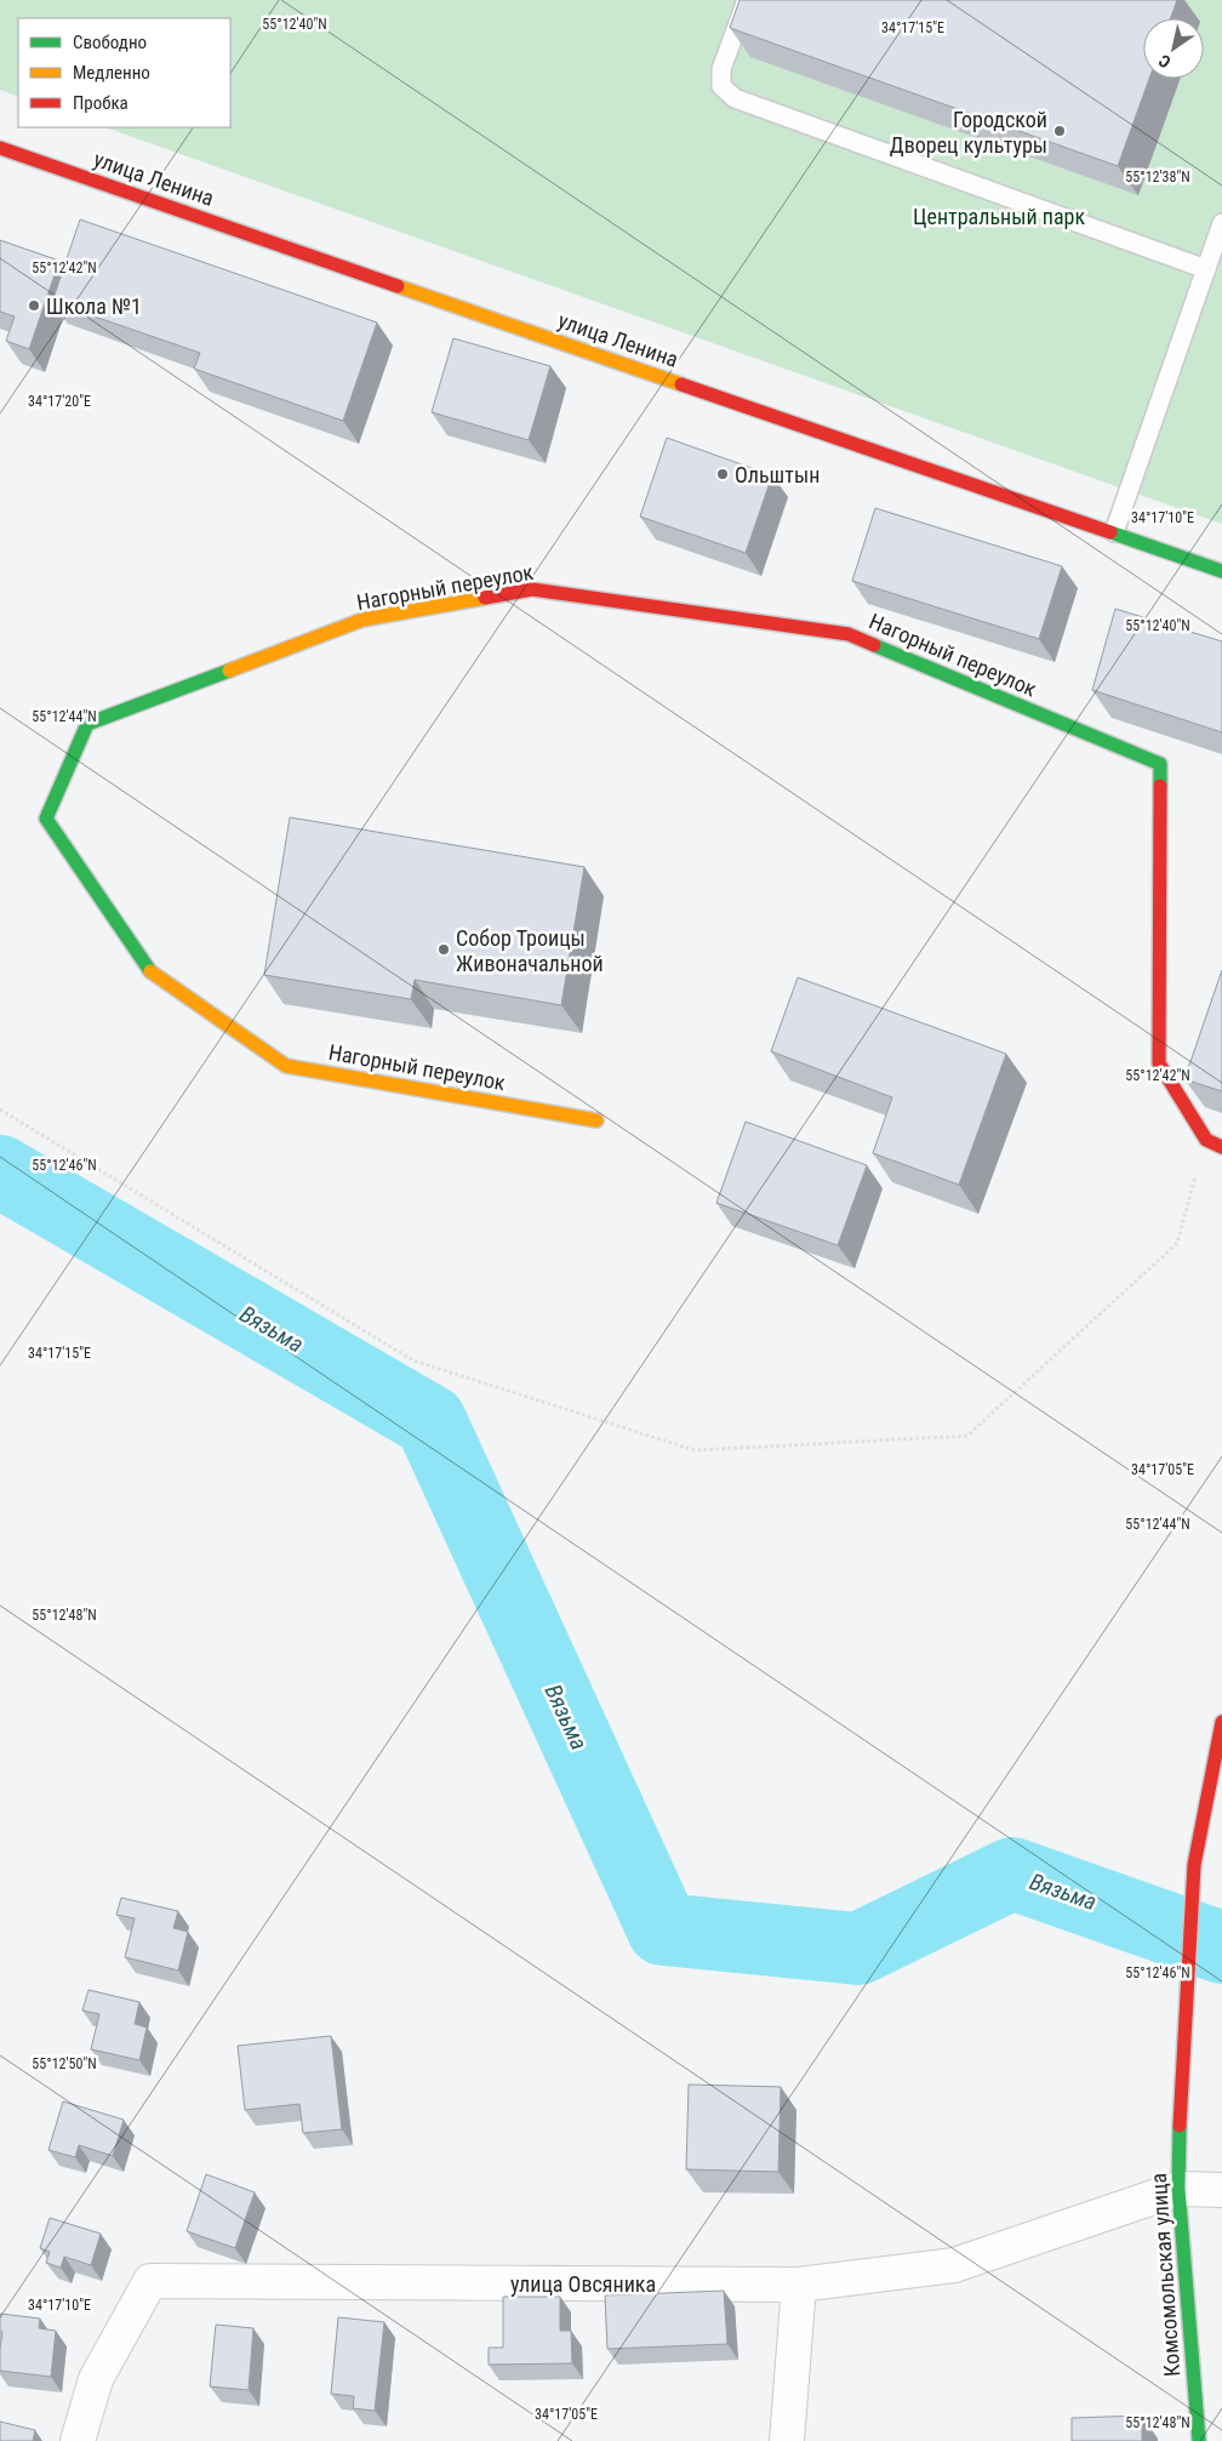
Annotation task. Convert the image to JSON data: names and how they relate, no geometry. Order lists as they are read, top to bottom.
{
  "streets": {
    "street": [
      "улица Ленина",
      "Нагорный переулок",
      "Комсомольская улица",
      "улица Овсяника"
    ]
  },
  "crossings": [
    ["Комсомольская улица", "улица Овсяника"]
  ],
  "water": ["Вязьма"],
  "parks": ["Центральный парк"],
  "places": [
    "Городской Дворец культуры",
    "Школа №1",
    "Ольштын",
    "Собор Троицы Живоначальной"
  ],
  "legend": ["Свободно", "Медленно", "Пробка"],
  "north": "bottom left",
  "coordinates": [
    "55°12'40\"N",
    "34°17'15\"E",
    "55°12'38\"N",
    "55°12'42\"N",
    "34°17'20\"E",
    "34°17'10\"E",
    "55°12'44\"N",
    "55°12'46\"N",
    "34°17'05\"E",
    "55°12'48\"N",
    "55°12'50\"N"
  ]
}
